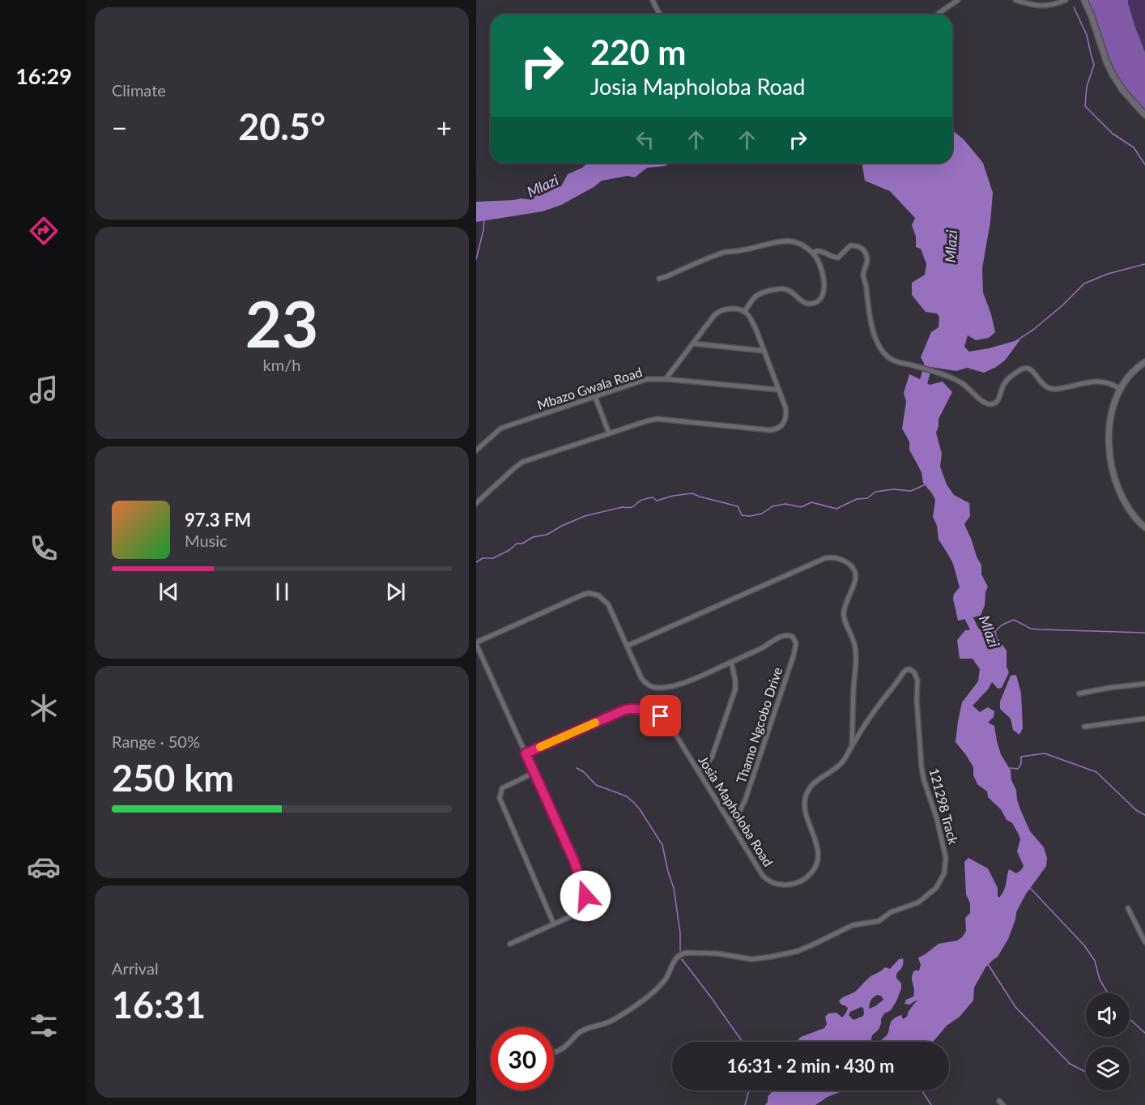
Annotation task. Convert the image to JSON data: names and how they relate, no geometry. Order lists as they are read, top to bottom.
{
  "streets": {
    "street": [
      "Mbazo Gwala Road",
      "Thamo Ngcobo Drive",
      "121298 Track",
      "Josia Mapholoba Road"
    ]
  },
  "crossings": [
    ["Thamo Ngcobo Drive", "Josia Mapholoba Road"],
    ["121298 Track", "Josia Mapholoba Road"]
  ],
  "water": ["Mlazi"],
  "page": {
    "tabs": "16:29",
    "tile": [
      "Climate",
      ["23", "km/h"],
      ["Range · 50%", "250 km"],
      ["Arrival", "16:31"]
    ],
    "turn": ["220 m", "Josia Mapholoba Road"],
    "heat": ["−", "20.5°", "+"],
    "song": ["97.3 FM", "Music"],
    "limit": "30",
    "trip": "16:31 · 2 min · 430 m"
  }
}
